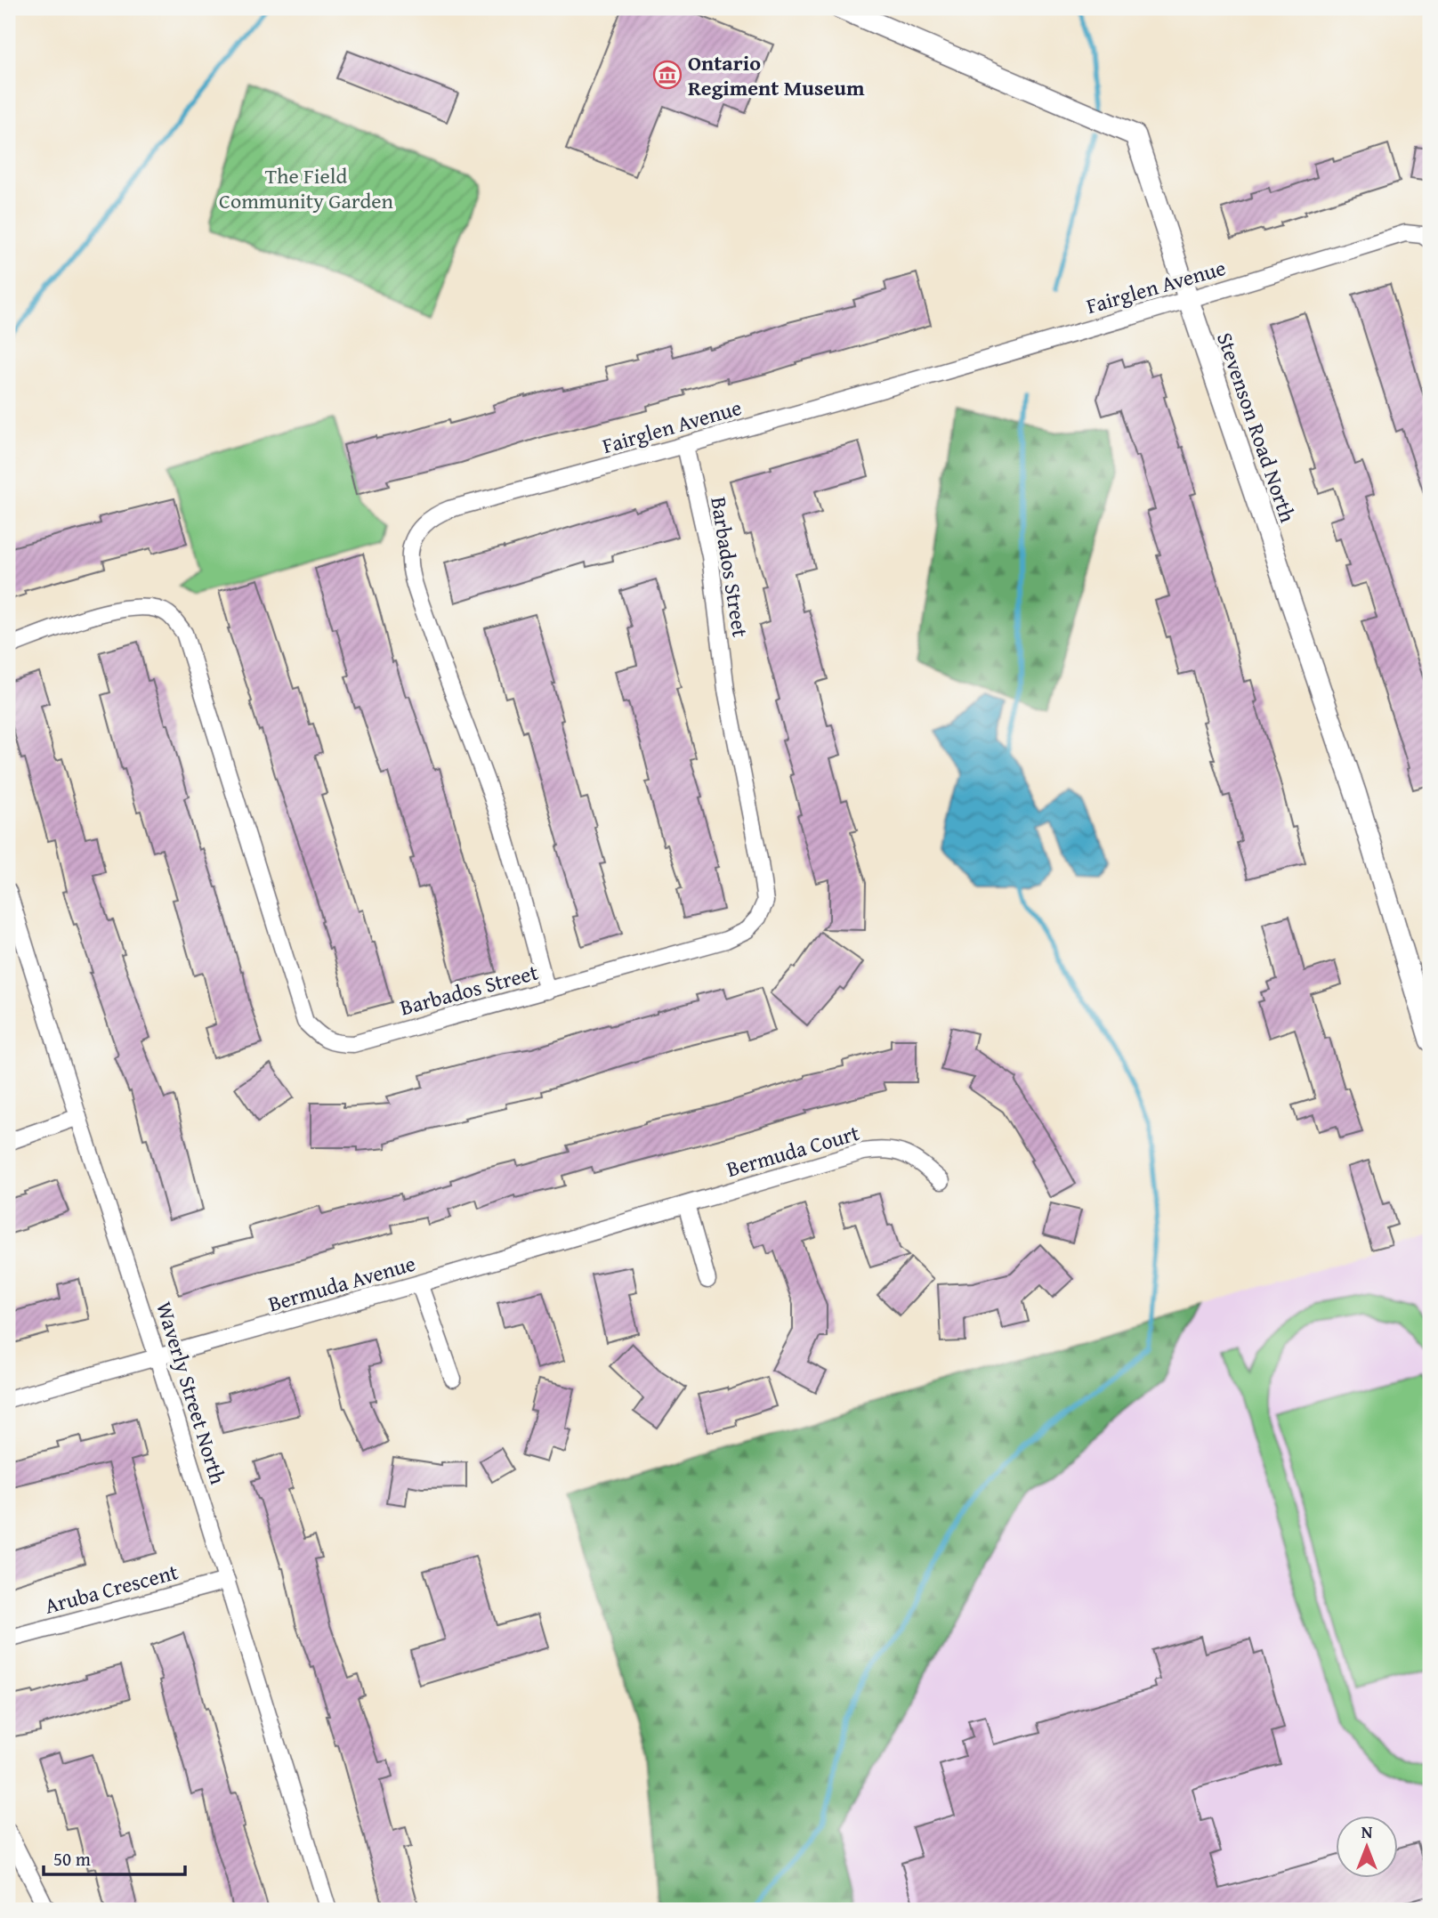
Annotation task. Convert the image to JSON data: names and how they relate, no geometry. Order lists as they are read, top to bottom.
{
  "streets": {
    "street": [
      "Fairglen Avenue",
      "Stevenson Road North",
      "Barbados Street",
      "Bermuda Court",
      "Bermuda Avenue",
      "Waverly Street North",
      "Aruba Crescent"
    ]
  },
  "crossings": [
    ["Fairglen Avenue", "Stevenson Road North"],
    ["Fairglen Avenue", "Barbados Street"],
    ["Bermuda Court", "Bermuda Avenue"],
    ["Bermuda Avenue", "Waverly Street North"],
    ["Waverly Street North", "Aruba Crescent"]
  ],
  "parks": ["The Field Community Garden"],
  "places": {
    "museum": ["Ontario Regiment Museum"]
  },
  "scale_bar": "50 m",
  "north": "top"
}
